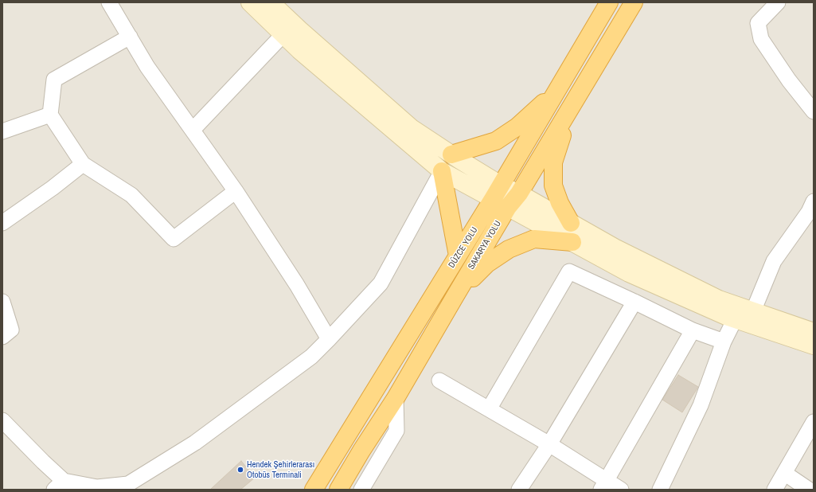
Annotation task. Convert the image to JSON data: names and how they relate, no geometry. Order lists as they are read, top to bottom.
{
  "streets": {
    "highway": ["SAKARYA YOLU", "DÜZCE YOLU"]
  },
  "places": ["Hendek Şehirlerarası Otobüs Terminali"]
}
